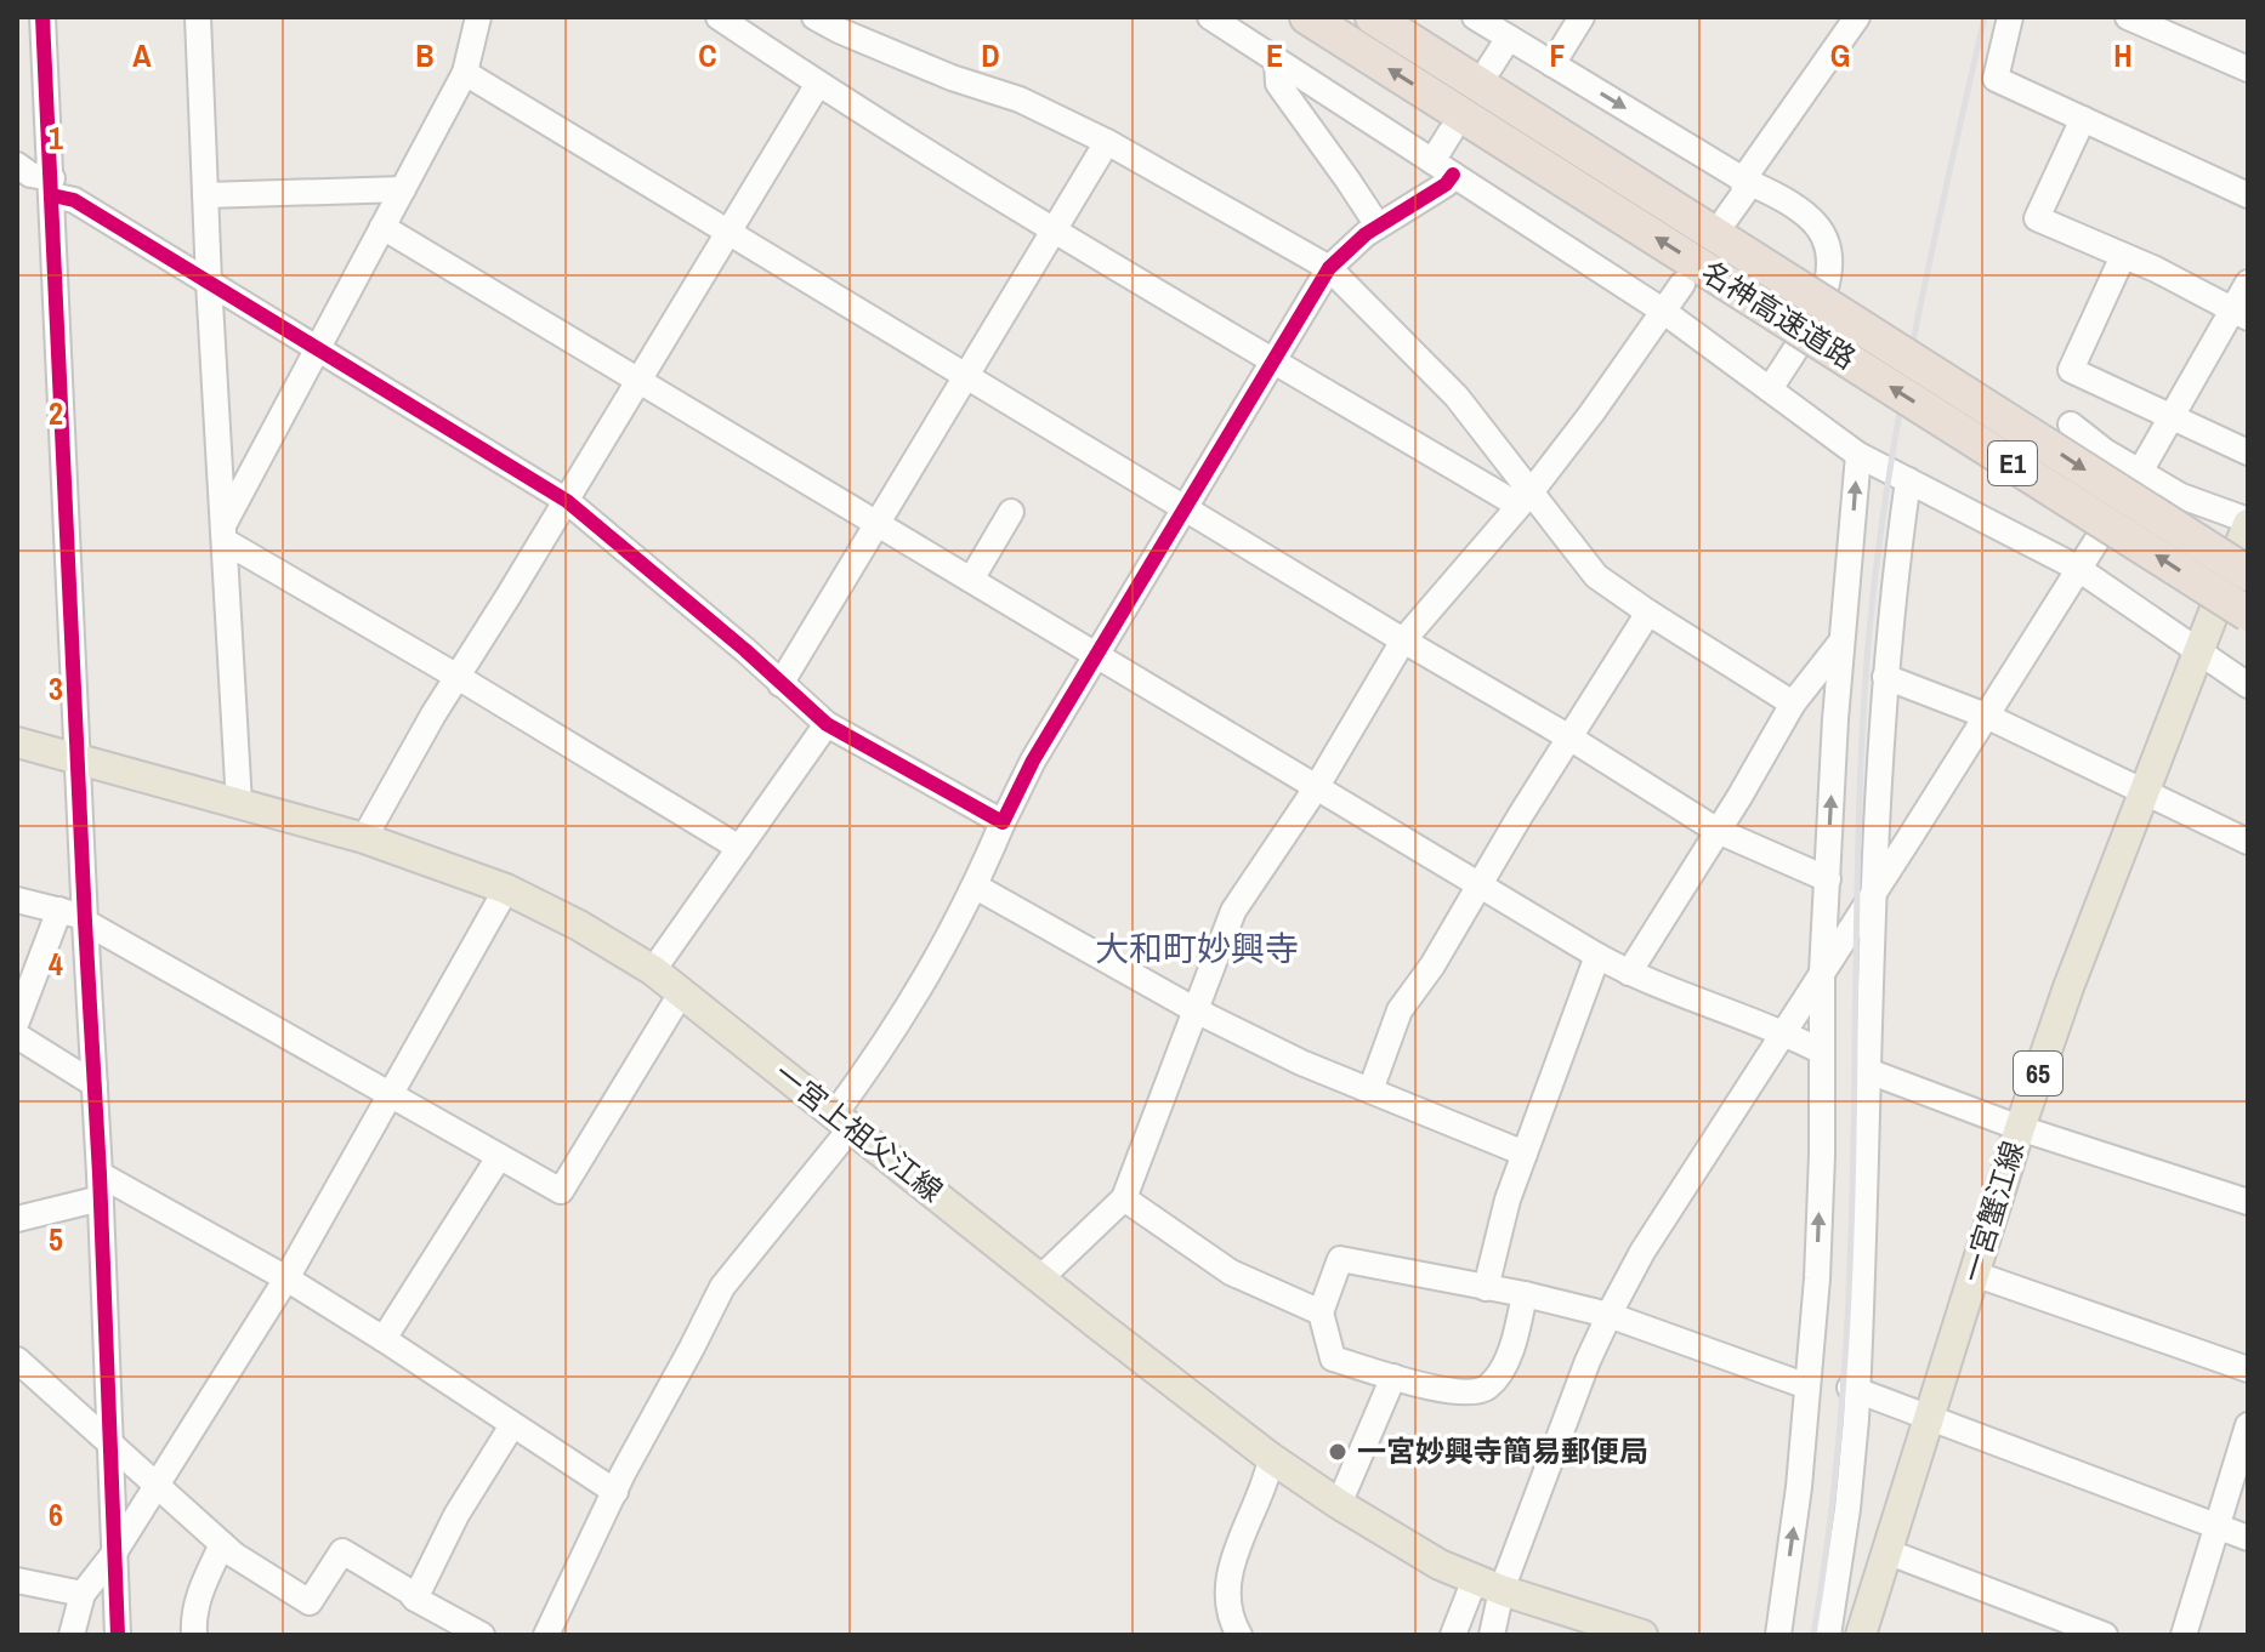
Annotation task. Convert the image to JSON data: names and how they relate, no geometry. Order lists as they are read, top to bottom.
{
  "streets": {
    "highway": ["名神高速道路", "E1"],
    "main road": ["65", "一宮上祖父江線", "一宮蟹江線"]
  },
  "districts": ["大和町妙興寺"],
  "places": ["一宮妙興寺簡易郵便局"],
  "grid": {
    "columns": [
      "A",
      "B",
      "C",
      "D",
      "E",
      "F",
      "G",
      "H"
    ],
    "rows": [
      "1",
      "2",
      "3",
      "4",
      "5",
      "6"
    ]
  }
}
